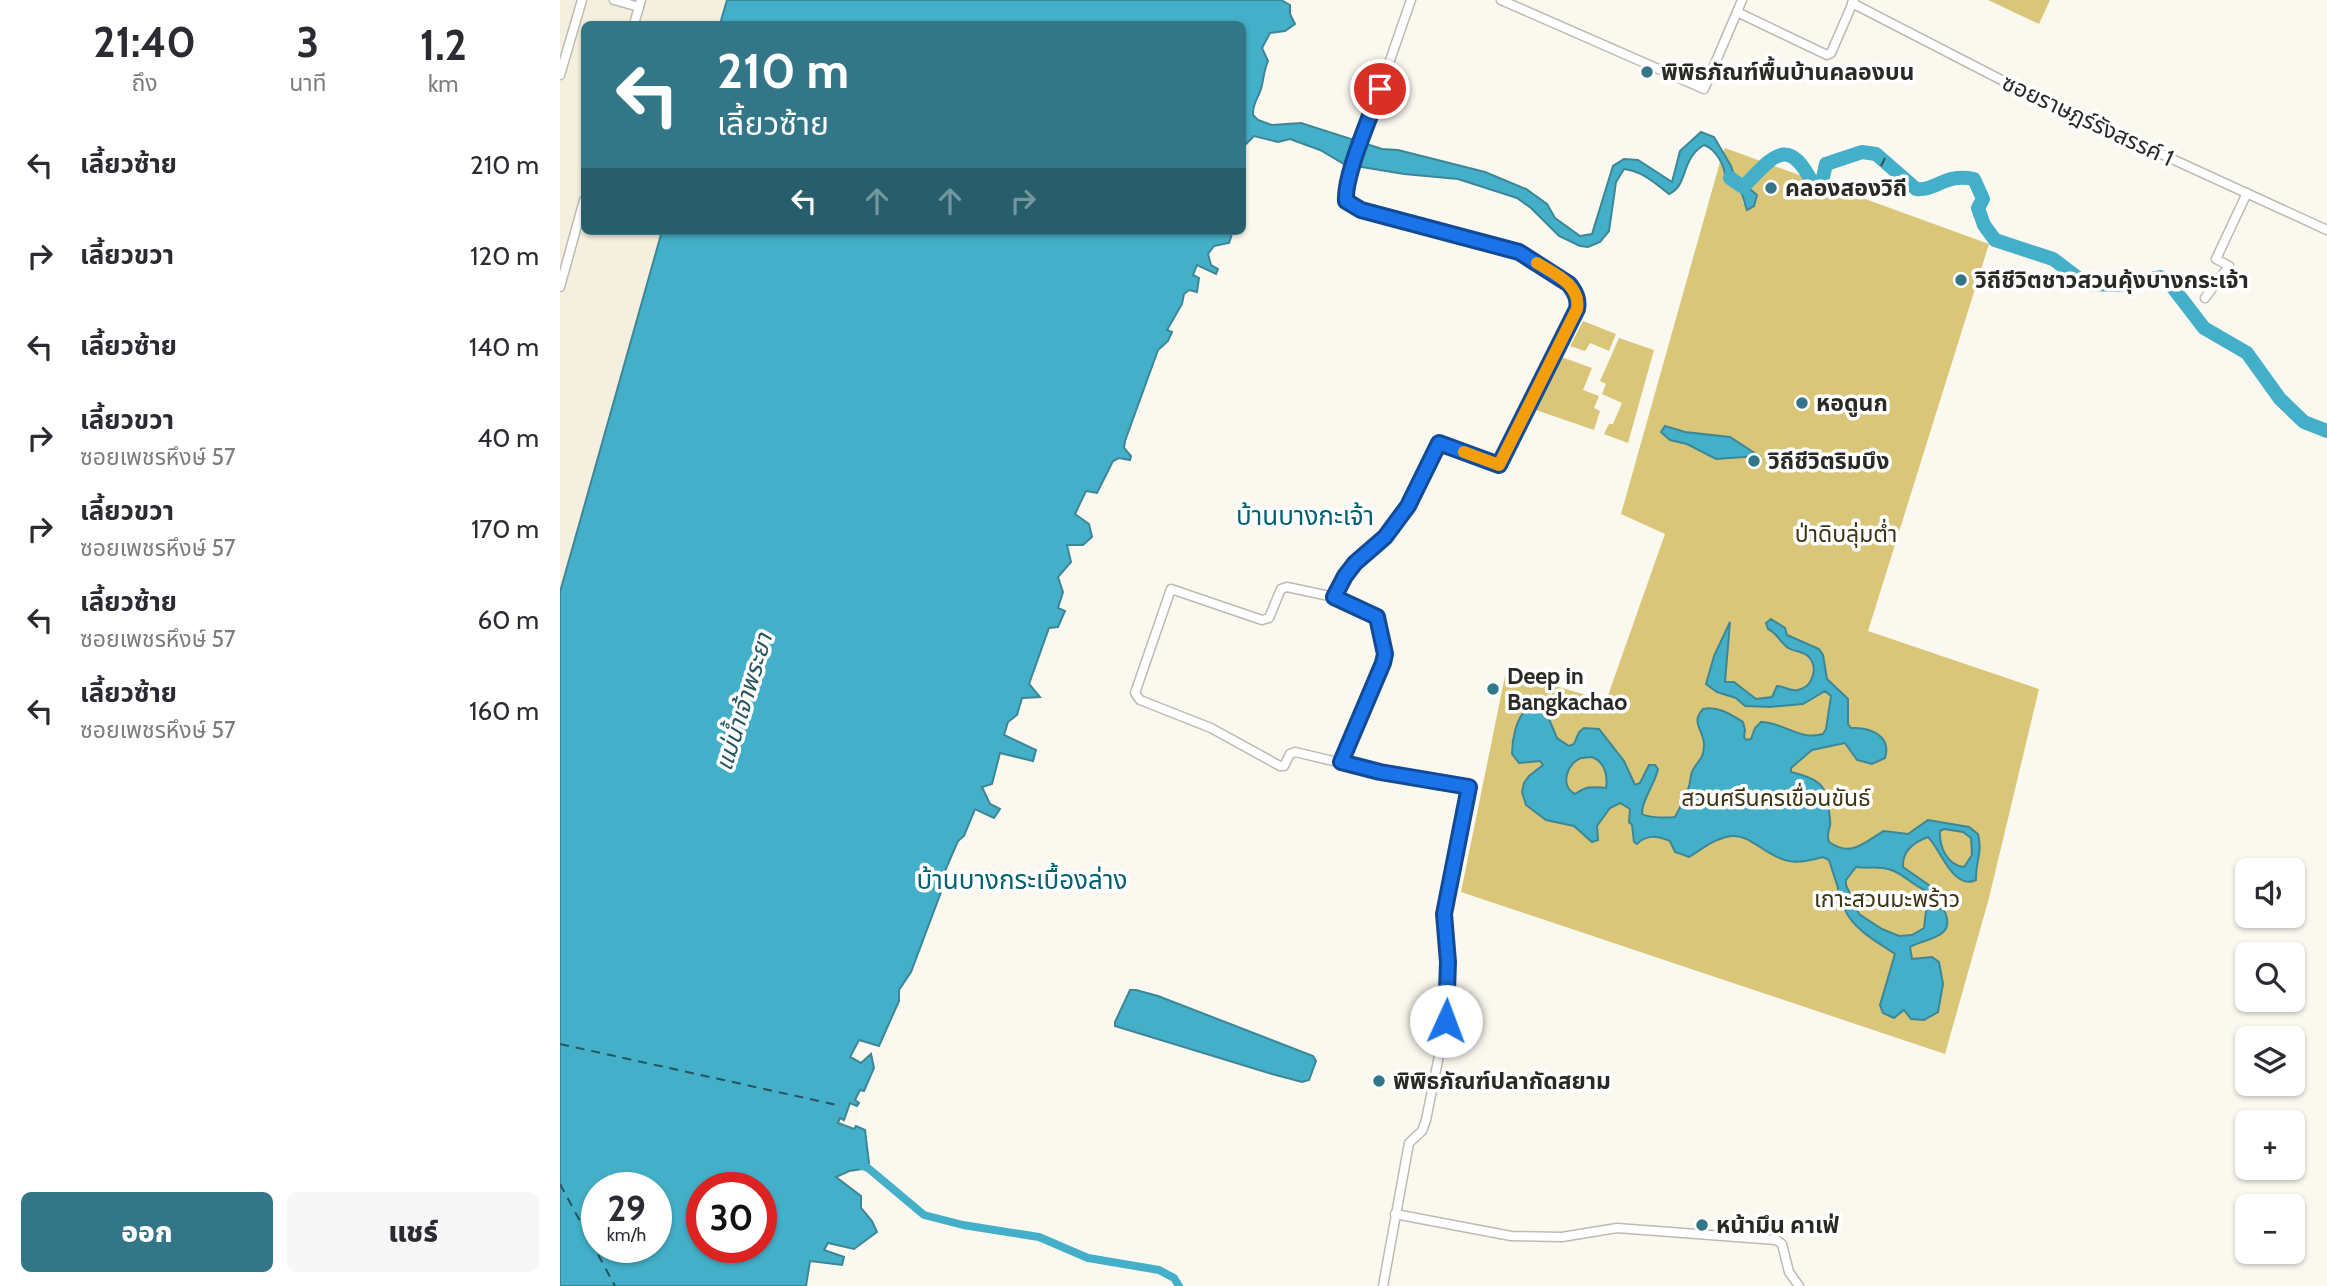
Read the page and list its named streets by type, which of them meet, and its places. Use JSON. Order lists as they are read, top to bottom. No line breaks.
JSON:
{"streets":{"street":["ซอยราษฎร์รังสรรค์ 1"]},"districts":["บ้านบางกะเจ้า","บ้านบางกระเบื้องล่าง"],"water":["แม่น้ำเจ้าพระยา"],"parks":["ป่าดิบลุ่มต่ำ","สวนศรีนครเขื่อนขันธ์","เกาะสวนมะพร้าว"],"places":["พิพิธภัณฑ์พื้นบ้านคลองบน","คลองสองวิถี","วิถีชีวิตชาวสวนคุ้งบางกระเจ้า","หอดูนก","วิถีชีวิตริมบึง","Deep in Bangkachao","พิพิธภัณฑ์ปลากัดสยาม","หน้ามึน คาเฟ่"],"page":{"eta":["21:40","ถึง","3","นาที","1.2","km"],"turn":["210 m","เลี้ยวซ้าย"],"list":[{"name":"เลี้ยวซ้าย","value":"210 m"},{"name":"เลี้ยวขวา","value":"120 m"},{"name":"เลี้ยวซ้าย","value":"140 m"},{"name":"เลี้ยวขวา","note":"ซอยเพชรหึงษ์ 57","value":"40 m"},{"name":"เลี้ยวขวา","note":"ซอยเพชรหึงษ์ 57","value":"170 m"},{"name":"เลี้ยวซ้าย","note":"ซอยเพชรหึงษ์ 57","value":"60 m"},{"name":"เลี้ยวซ้าย","note":"ซอยเพชรหึงษ์ 57","value":"160 m"}],"map_buttons":["+","−"],"speed":"29 km/h","limit":"30","buttons":["ออก","แชร์"]}}
